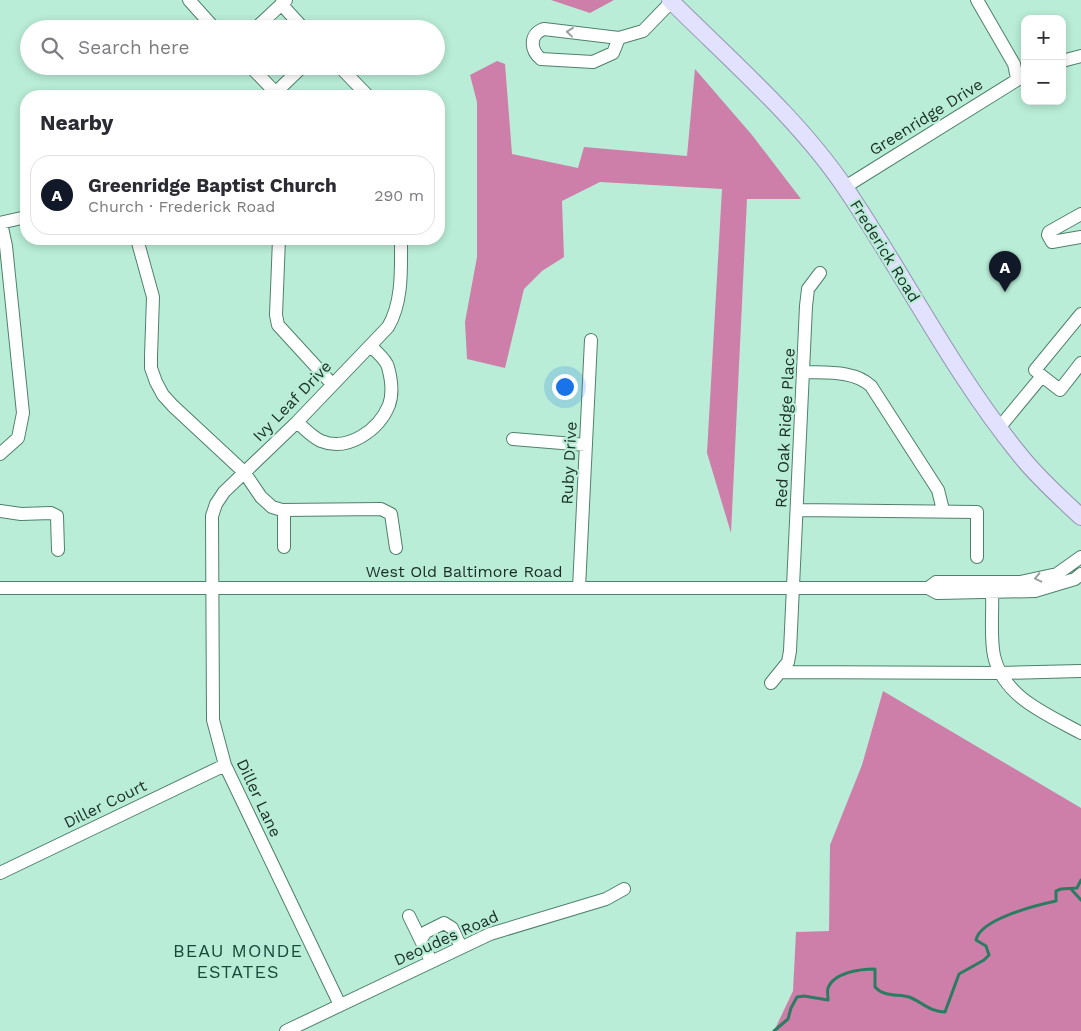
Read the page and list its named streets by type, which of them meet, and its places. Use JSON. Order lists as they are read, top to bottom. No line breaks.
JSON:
{"streets":{"main road":["Frederick Road"],"street":["Greenridge Drive","Ivy Leaf Drive","Red Oak Ridge Place","Ruby Drive","West Old Baltimore Road","Diller Lane","Diller Court","Deoudes Road"]},"crossings":[["Greenridge Drive","Frederick Road"],["Ivy Leaf Drive","West Old Baltimore Road"],["Ivy Leaf Drive","Diller Lane"],["Red Oak Ridge Place","West Old Baltimore Road"],["Ruby Drive","West Old Baltimore Road"],["West Old Baltimore Road","Diller Lane"],["Diller Lane","Diller Court"],["Diller Lane","Deoudes Road"]],"districts":["BEAU MONDE ESTATES"],"page":{"map_buttons":["+","−"],"search":"Search here","heading":"Nearby","list":[{"mark":"A","name":"Greenridge Baptist Church","note":"Church · Frederick Road","value":"290 m"}],"pins":"A"}}
